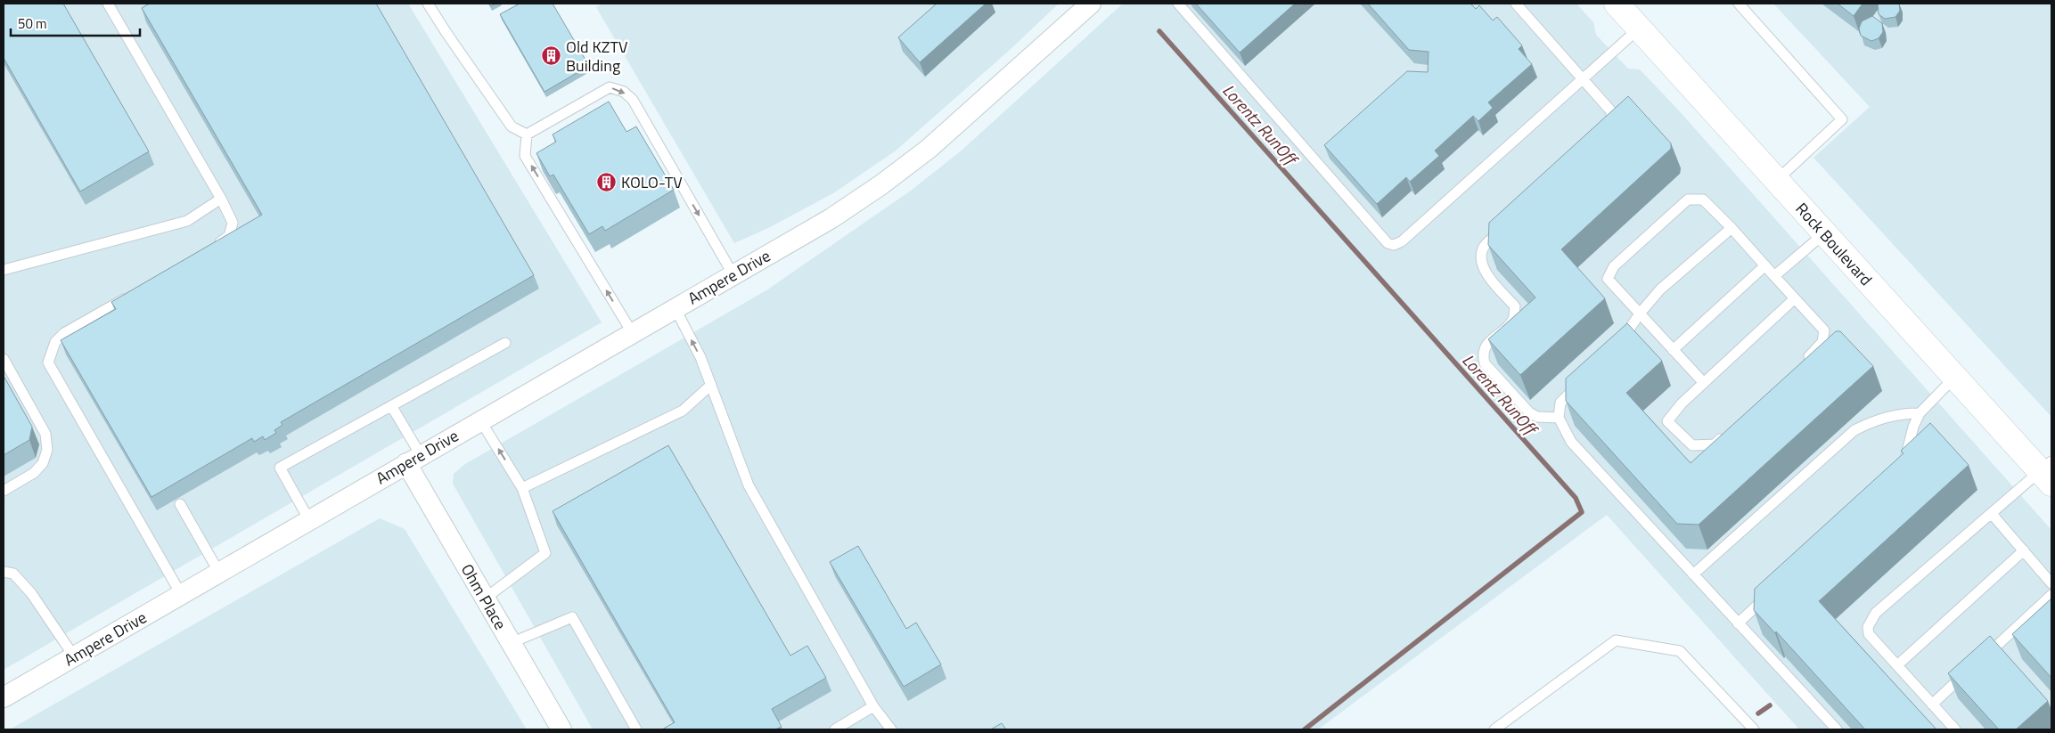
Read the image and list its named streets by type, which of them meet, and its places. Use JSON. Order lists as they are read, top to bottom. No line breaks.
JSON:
{"streets":{"main road":["Rock Boulevard"],"street":["Ampere Drive","Ohm Place"]},"crossings":[["Ampere Drive","Ohm Place"]],"water":["Lorentz RunOff"],"places":{"building":["Old KZTV Building","KOLO-TV"]},"scale_bar":"50 m"}
